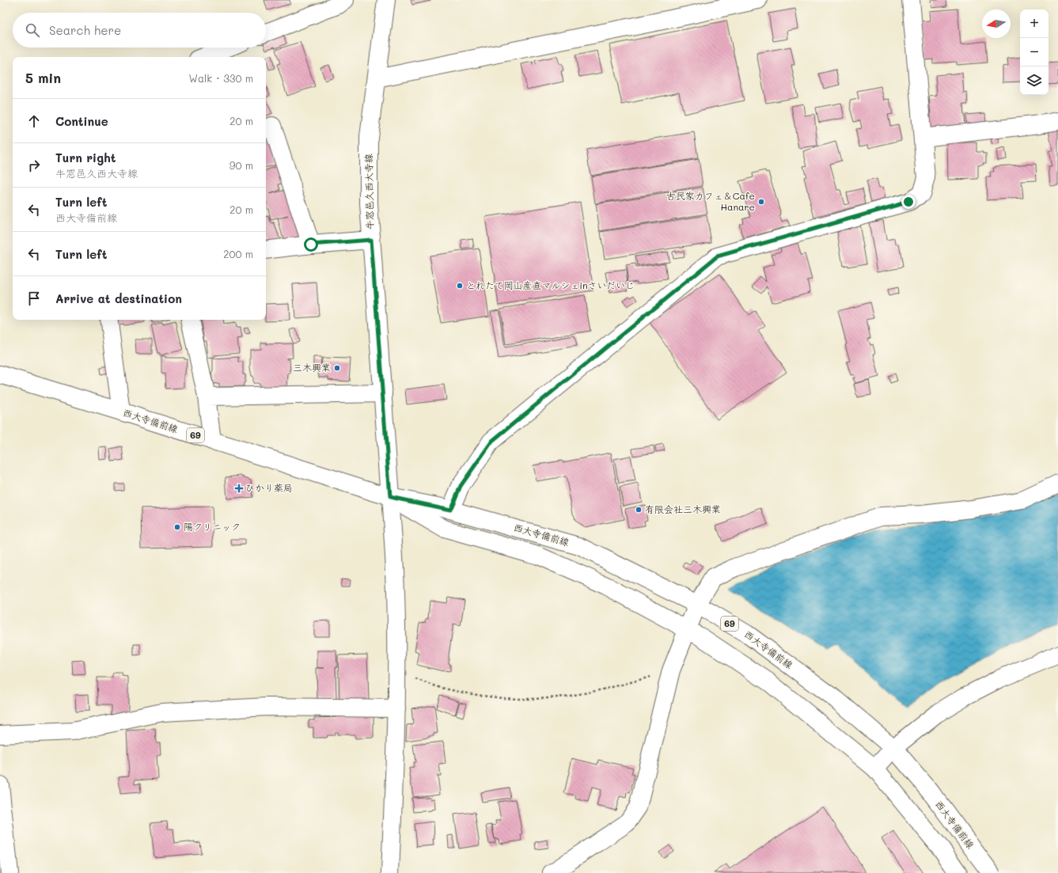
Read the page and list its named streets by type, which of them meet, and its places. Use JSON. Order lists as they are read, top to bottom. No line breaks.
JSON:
{"streets":{"street":["牛窓邑久西大寺線","西大寺備前線","69"]},"crossings":[["牛窓邑久西大寺線","西大寺備前線"]],"places":{"other":["古民家カフェ＆Cafe Hanare","とれたて岡山産直マルシェinさいだいじ","三木興業","有限会社三木興業","陽クリニック"],"health":["ひかり薬局"]},"north":"left","page":{"map_buttons":["+","−"],"search":"Search here","heading":["5 min","Walk · 330 m"],"list":[["Continue","20 m"],["Turn right","牛窓邑久西大寺線","90 m"],["Turn left","西大寺備前線","20 m"],["Turn left","200 m"],"Arrive at destination"]}}
